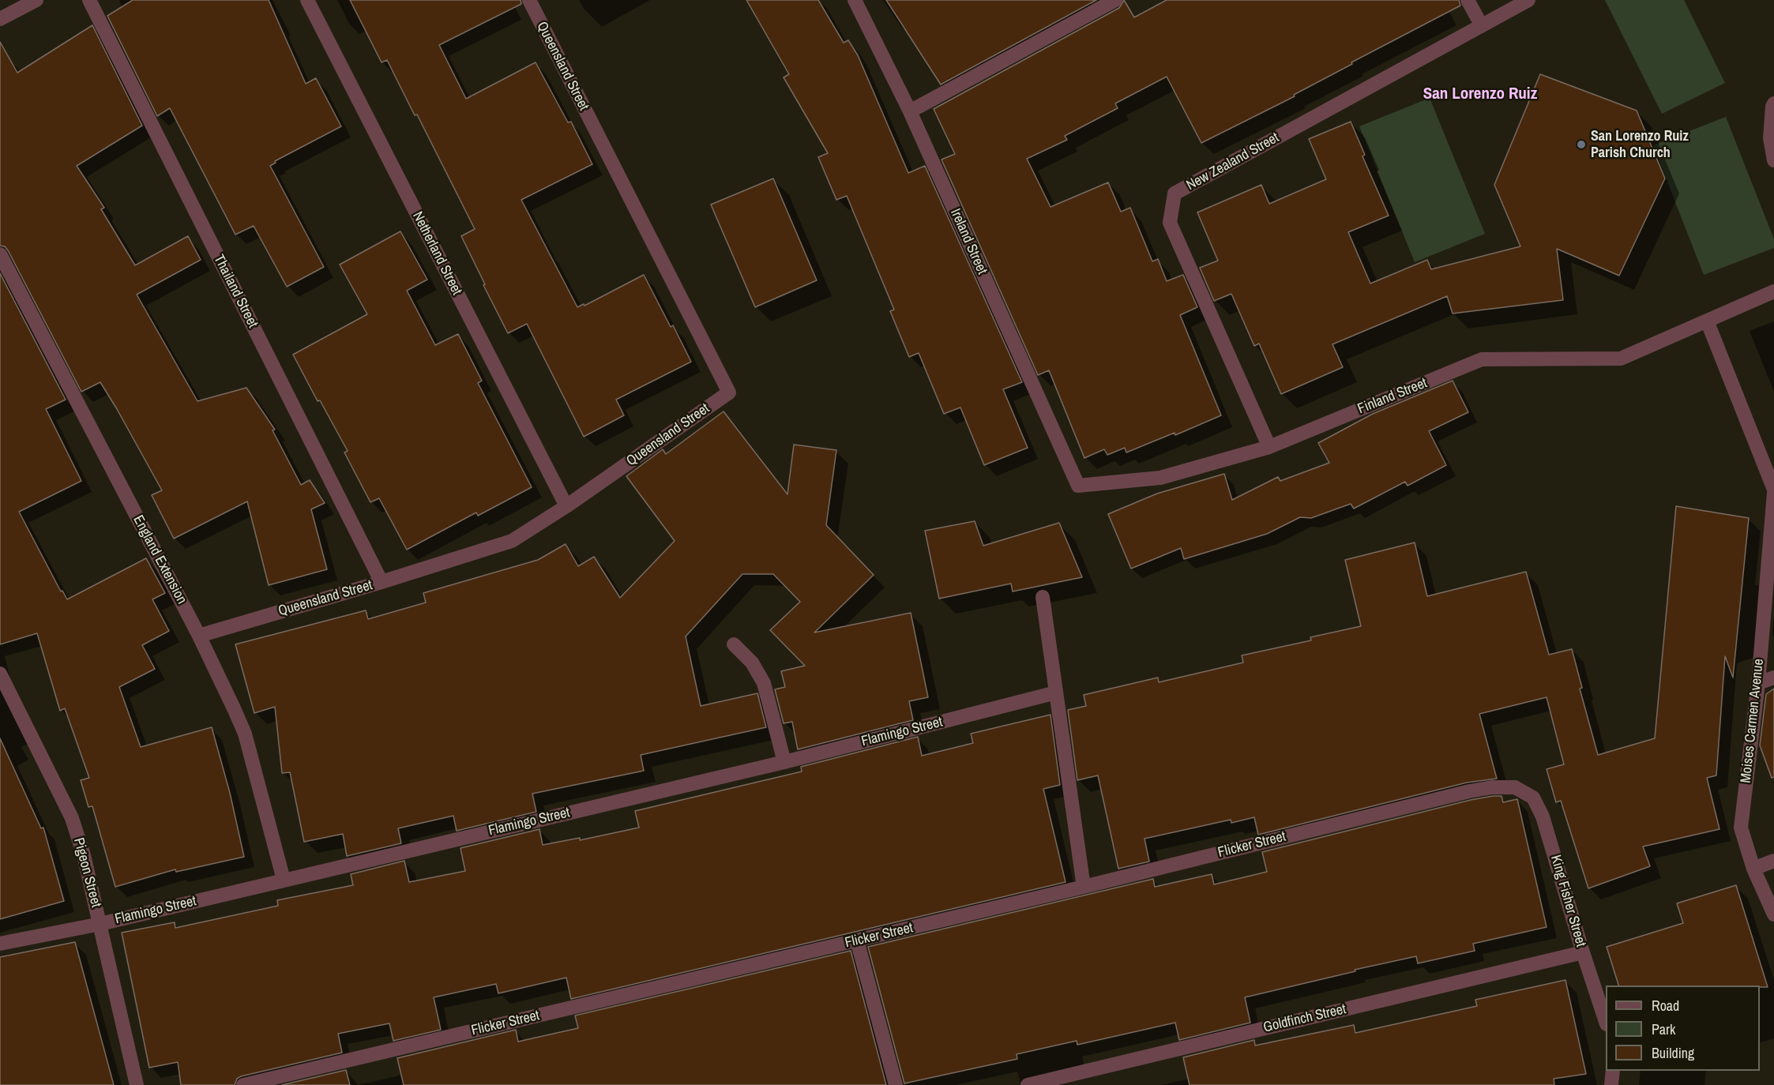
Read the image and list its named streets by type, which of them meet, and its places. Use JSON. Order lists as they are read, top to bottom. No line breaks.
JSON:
{"streets":{"street":["Queensland Street","New Zealand Street","Ireland Street","Netherland Street","Thailand Street","Finland Street","England Extension","Moises Carmen Avenue","Flamingo Street","Flicker Street","Pigeon Street","King Fisher Street","Goldfinch Street"]},"crossings":[["Queensland Street","Netherland Street"],["Queensland Street","Thailand Street"],["Queensland Street","England Extension"],["New Zealand Street","Finland Street"],["Ireland Street","Finland Street"],["Finland Street","Moises Carmen Avenue"],["England Extension","Flamingo Street"],["Flamingo Street","Pigeon Street"],["Flicker Street","King Fisher Street"],["King Fisher Street","Goldfinch Street"]],"districts":["San Lorenzo Ruiz"],"places":["San Lorenzo Ruiz Parish Church"],"legend":["Road","Park","Building"]}
